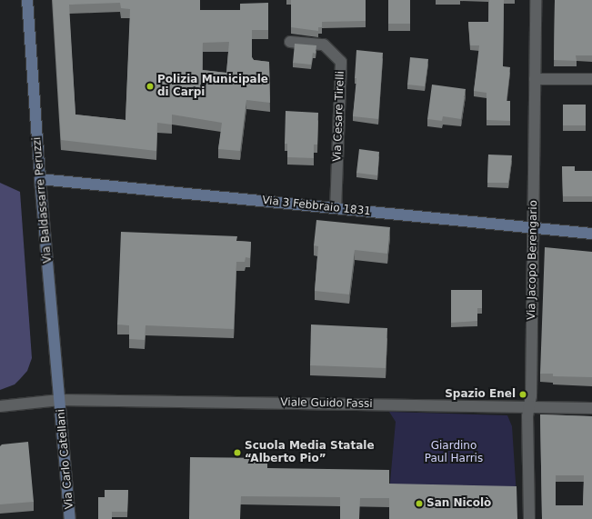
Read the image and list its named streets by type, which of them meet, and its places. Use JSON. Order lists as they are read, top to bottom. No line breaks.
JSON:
{"streets":{"street":["Via Cesare Tirelli","Via Baldassarre Peruzzi","Via 3 Febbraio 1831","Via Jacopo Berengario","Viale Guido Fassi","Via Carlo Catellani"]},"crossings":[["Via Cesare Tirelli","Via 3 Febbraio 1831"],["Via Baldassarre Peruzzi","Via 3 Febbraio 1831"],["Via Baldassarre Peruzzi","Viale Guido Fassi"],["Via Baldassarre Peruzzi","Via Carlo Catellani"],["Via 3 Febbraio 1831","Via Jacopo Berengario"],["Via Jacopo Berengario","Viale Guido Fassi"],["Viale Guido Fassi","Via Carlo Catellani"]],"parks":["Giardino Paul Harris"],"places":["Polizia Municipale di Carpi","Spazio Enel","Scuola Media Statale “Alberto Pio”","San Nicolò"]}
